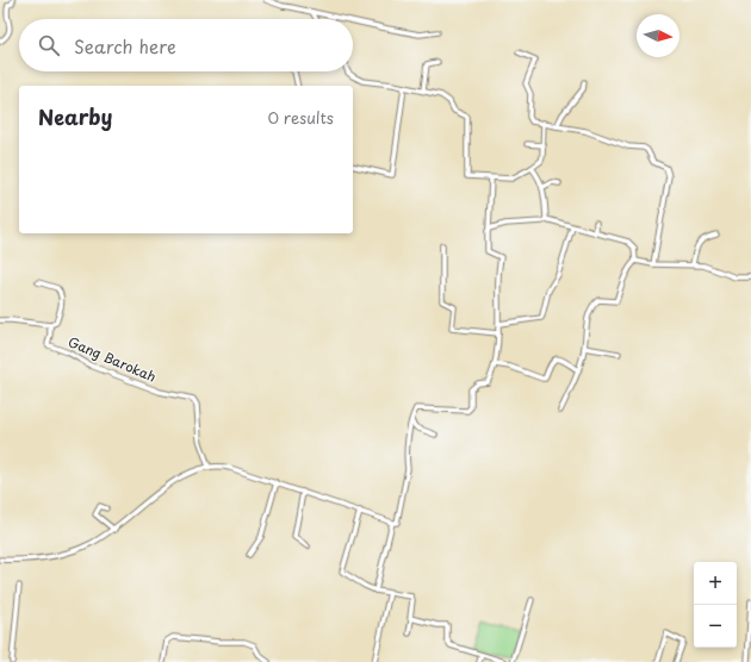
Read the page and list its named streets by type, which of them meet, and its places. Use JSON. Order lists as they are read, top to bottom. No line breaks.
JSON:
{"streets":{"street":["Gang Barokah"]},"north":"right","page":{"search":"Search here","heading":["Nearby","0 results"],"map_buttons":["+","−"]}}
